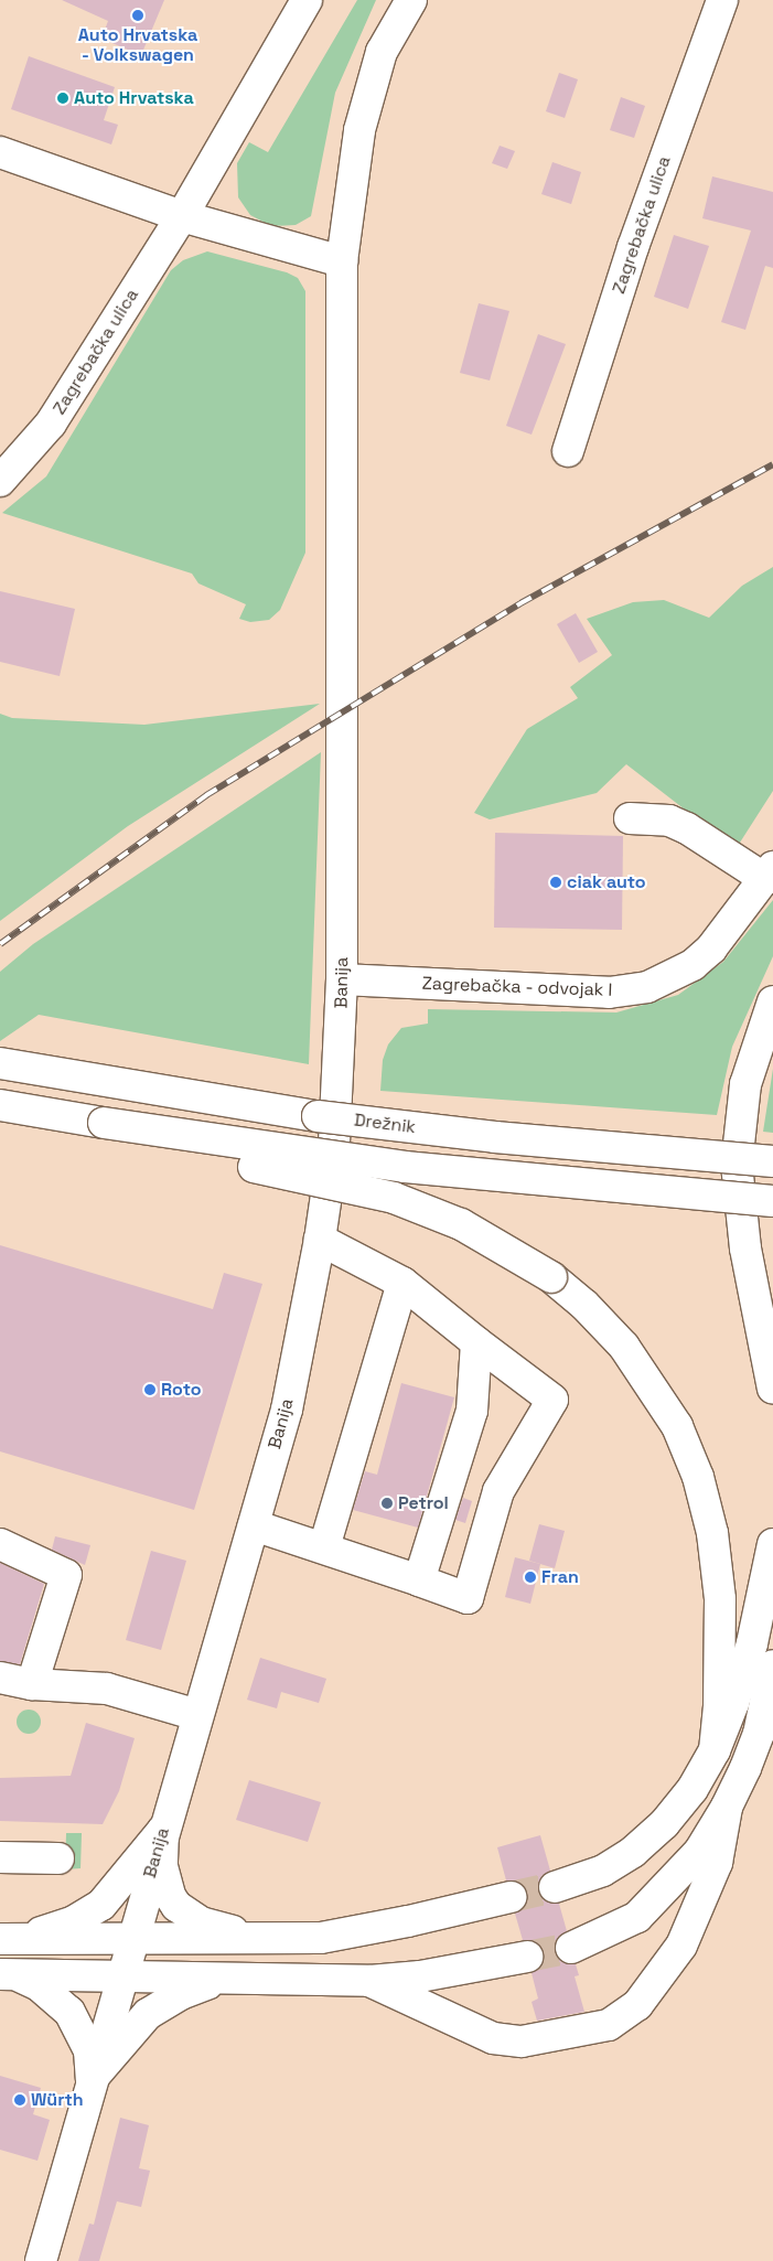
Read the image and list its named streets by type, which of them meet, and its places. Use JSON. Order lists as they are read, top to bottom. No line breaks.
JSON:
{"streets":{"main road":["Zagrebačka ulica","Banija","Zagrebačka - odvojak I","Drežnik"]},"crossings":[["Banija","Zagrebačka - odvojak I"]],"places":["Auto Hrvatska - Volkswagen","Auto Hrvatska","ciak auto","Roto","Petrol","Fran","Würth"]}
